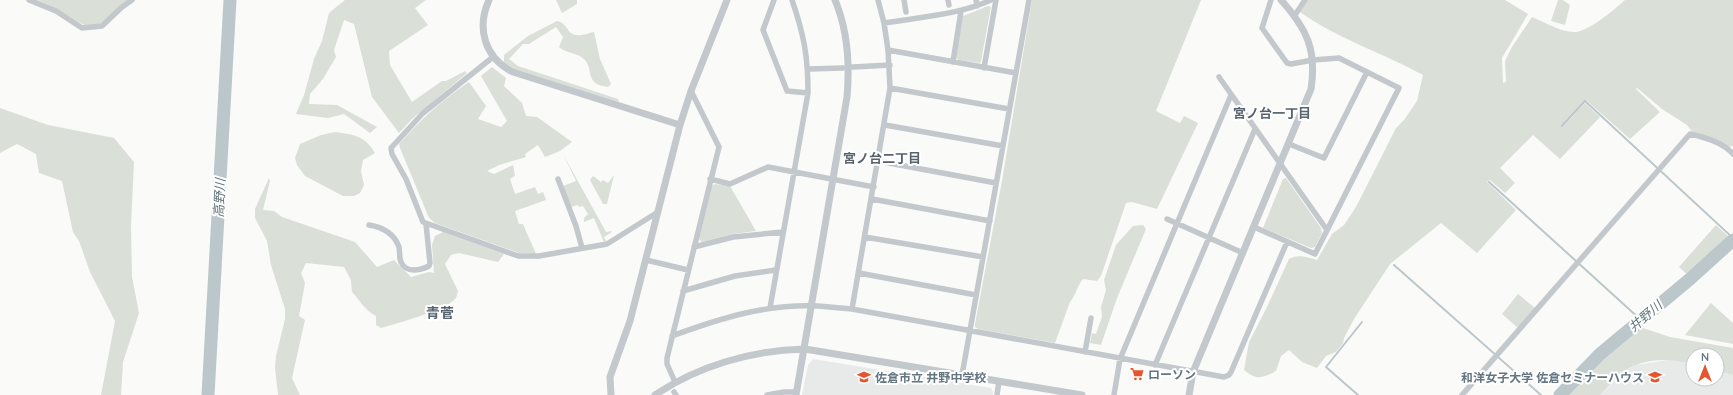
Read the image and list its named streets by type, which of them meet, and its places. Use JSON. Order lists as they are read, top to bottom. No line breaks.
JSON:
{"districts":["宮ノ台一丁目","宮ノ台二丁目","青菅"],"water":["高野川","井野川"],"places":{"supermarket":["ローソン"],"school or university":["佐倉市立 井野中学校","和洋女子大学 佐倉セミナーハウス"]},"north":"top"}
